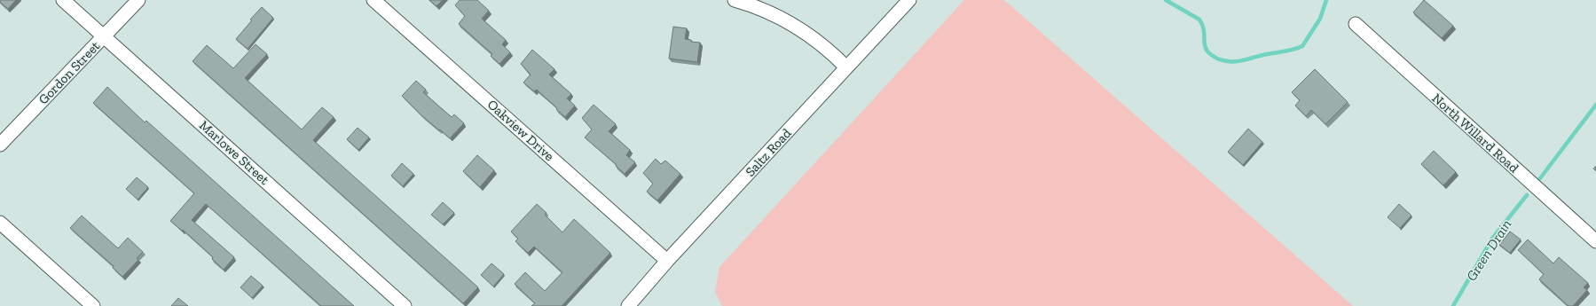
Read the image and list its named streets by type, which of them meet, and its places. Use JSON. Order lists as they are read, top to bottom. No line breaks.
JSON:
{"streets":{"street":["Gordon Street","Oakview Drive","North Willard Road","Marlowe Street","Saltz Road"]},"crossings":[["Gordon Street","Marlowe Street"],["Oakview Drive","Saltz Road"]],"water":["Green Drain"]}
